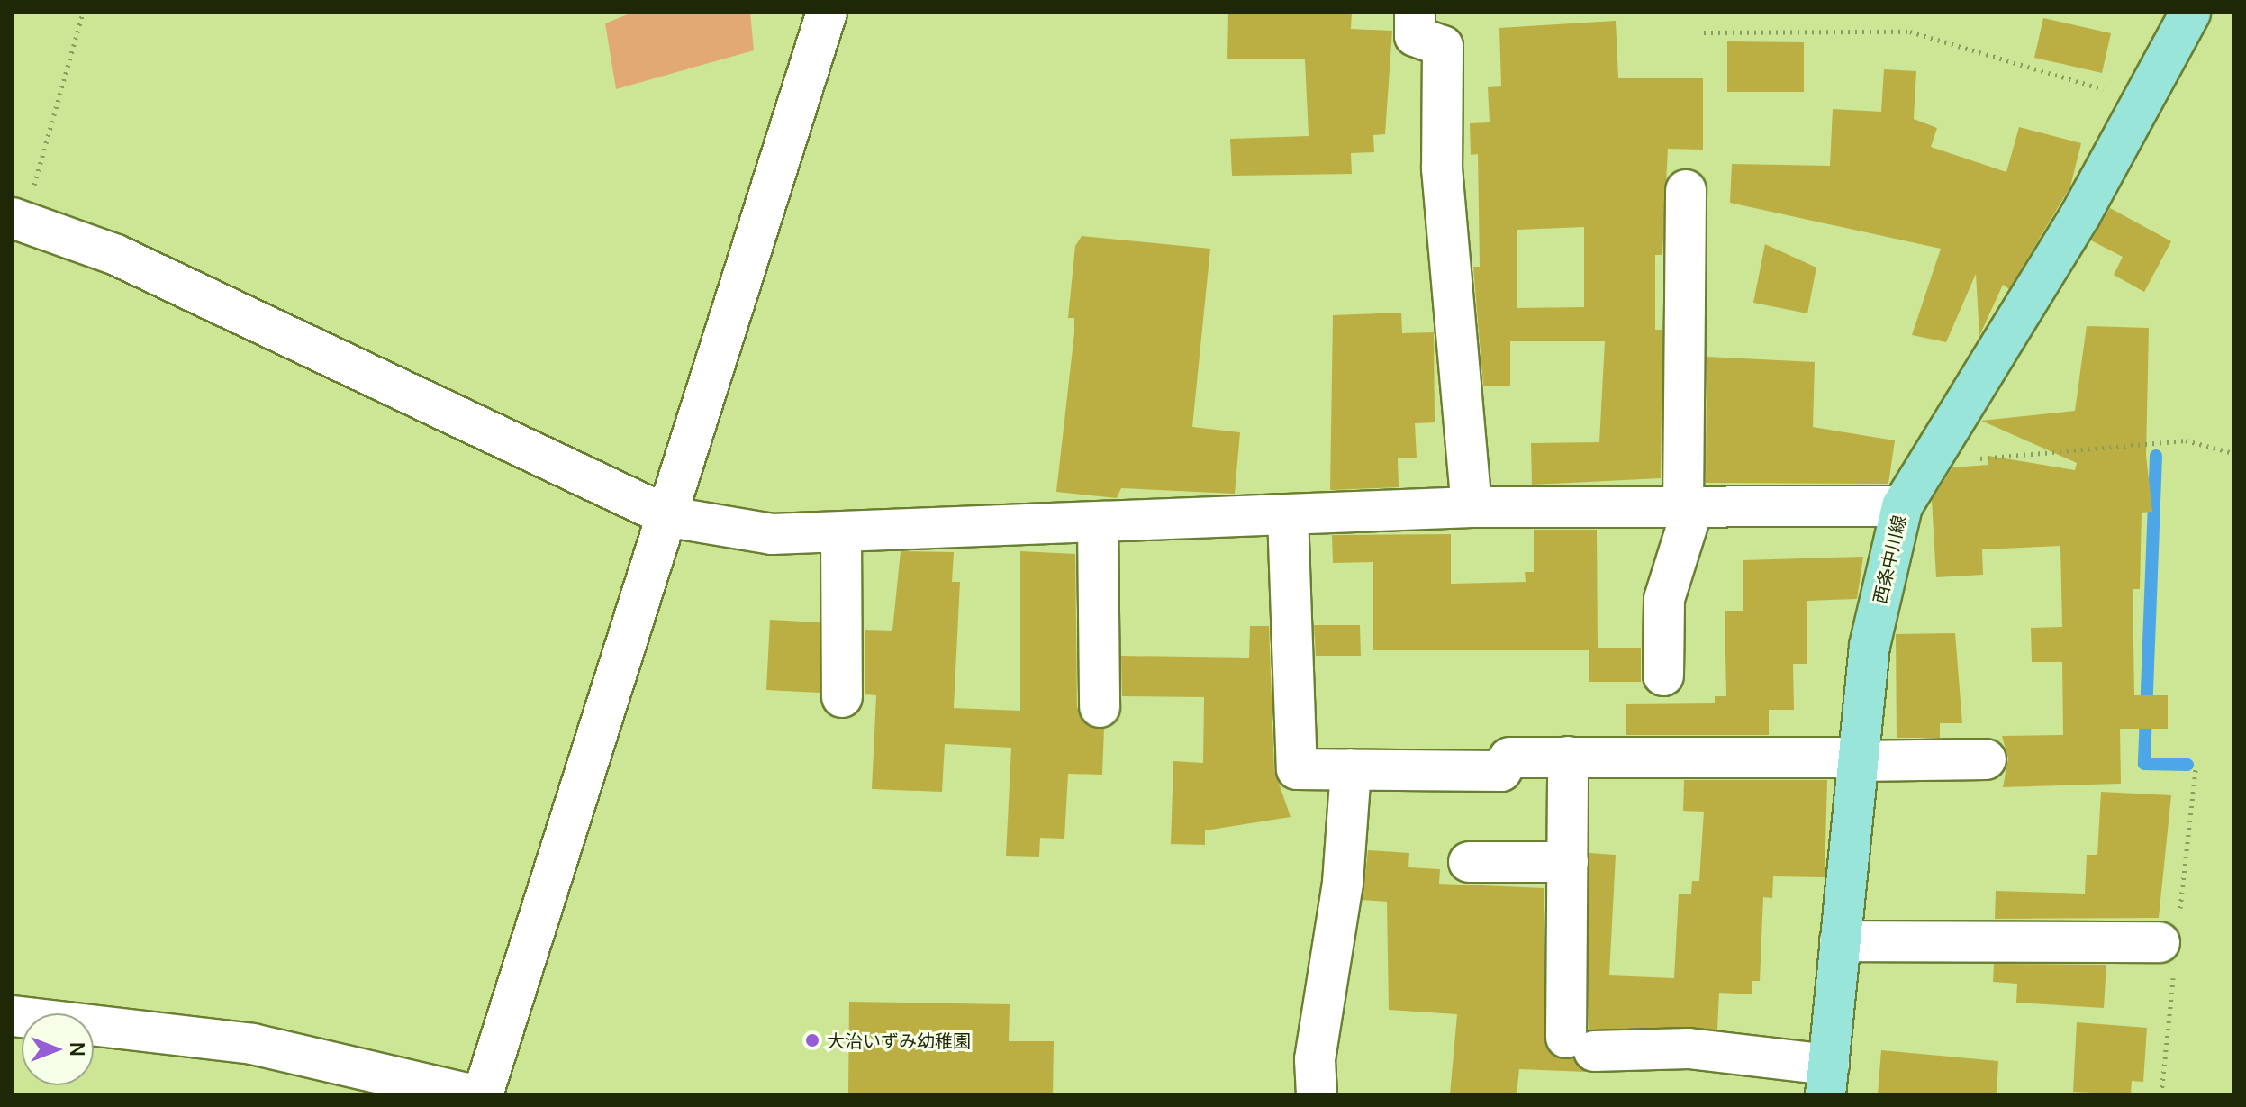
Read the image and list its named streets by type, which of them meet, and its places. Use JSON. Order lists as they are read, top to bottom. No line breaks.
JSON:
{"streets":{"main road":["西条中川線"]},"places":["大治いずみ幼稚園"],"north":"right"}
